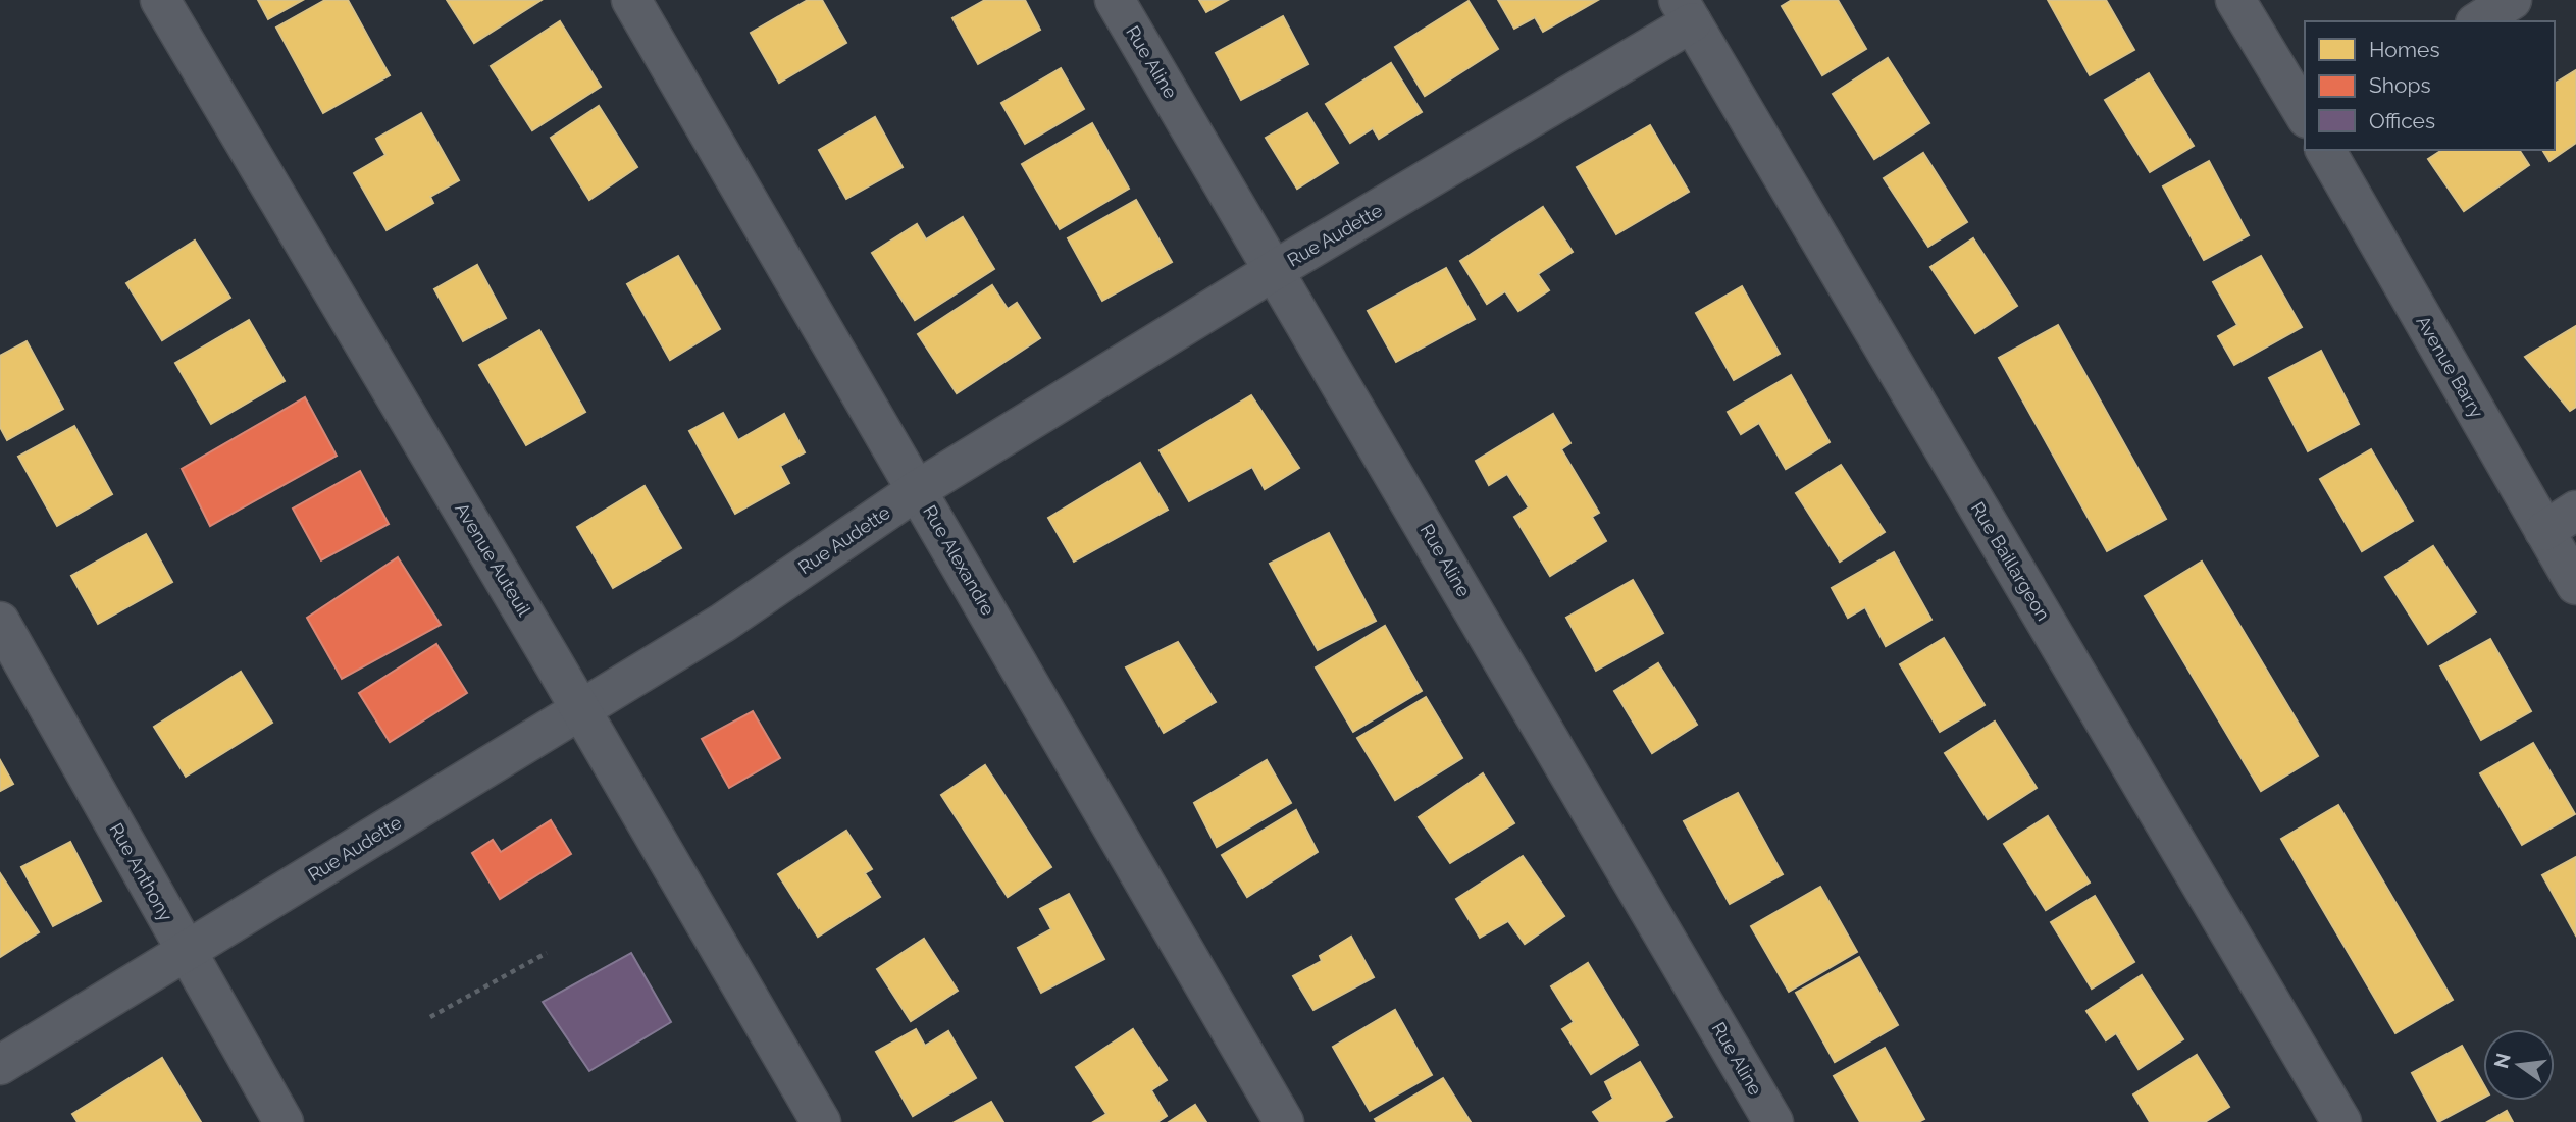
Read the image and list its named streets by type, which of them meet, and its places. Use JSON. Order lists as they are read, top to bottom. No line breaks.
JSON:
{"streets":{"street":["Rue Aline","Rue Audette","Avenue Barry","Avenue Auteuil","Rue Alexandre","Rue Baillargeon","Rue Anthony"]},"crossings":[["Rue Aline","Rue Audette"],["Rue Audette","Avenue Auteuil"],["Rue Audette","Rue Alexandre"],["Rue Audette","Rue Baillargeon"],["Rue Audette","Rue Anthony"]],"legend":["Homes","Shops","Offices"],"north":"left"}
